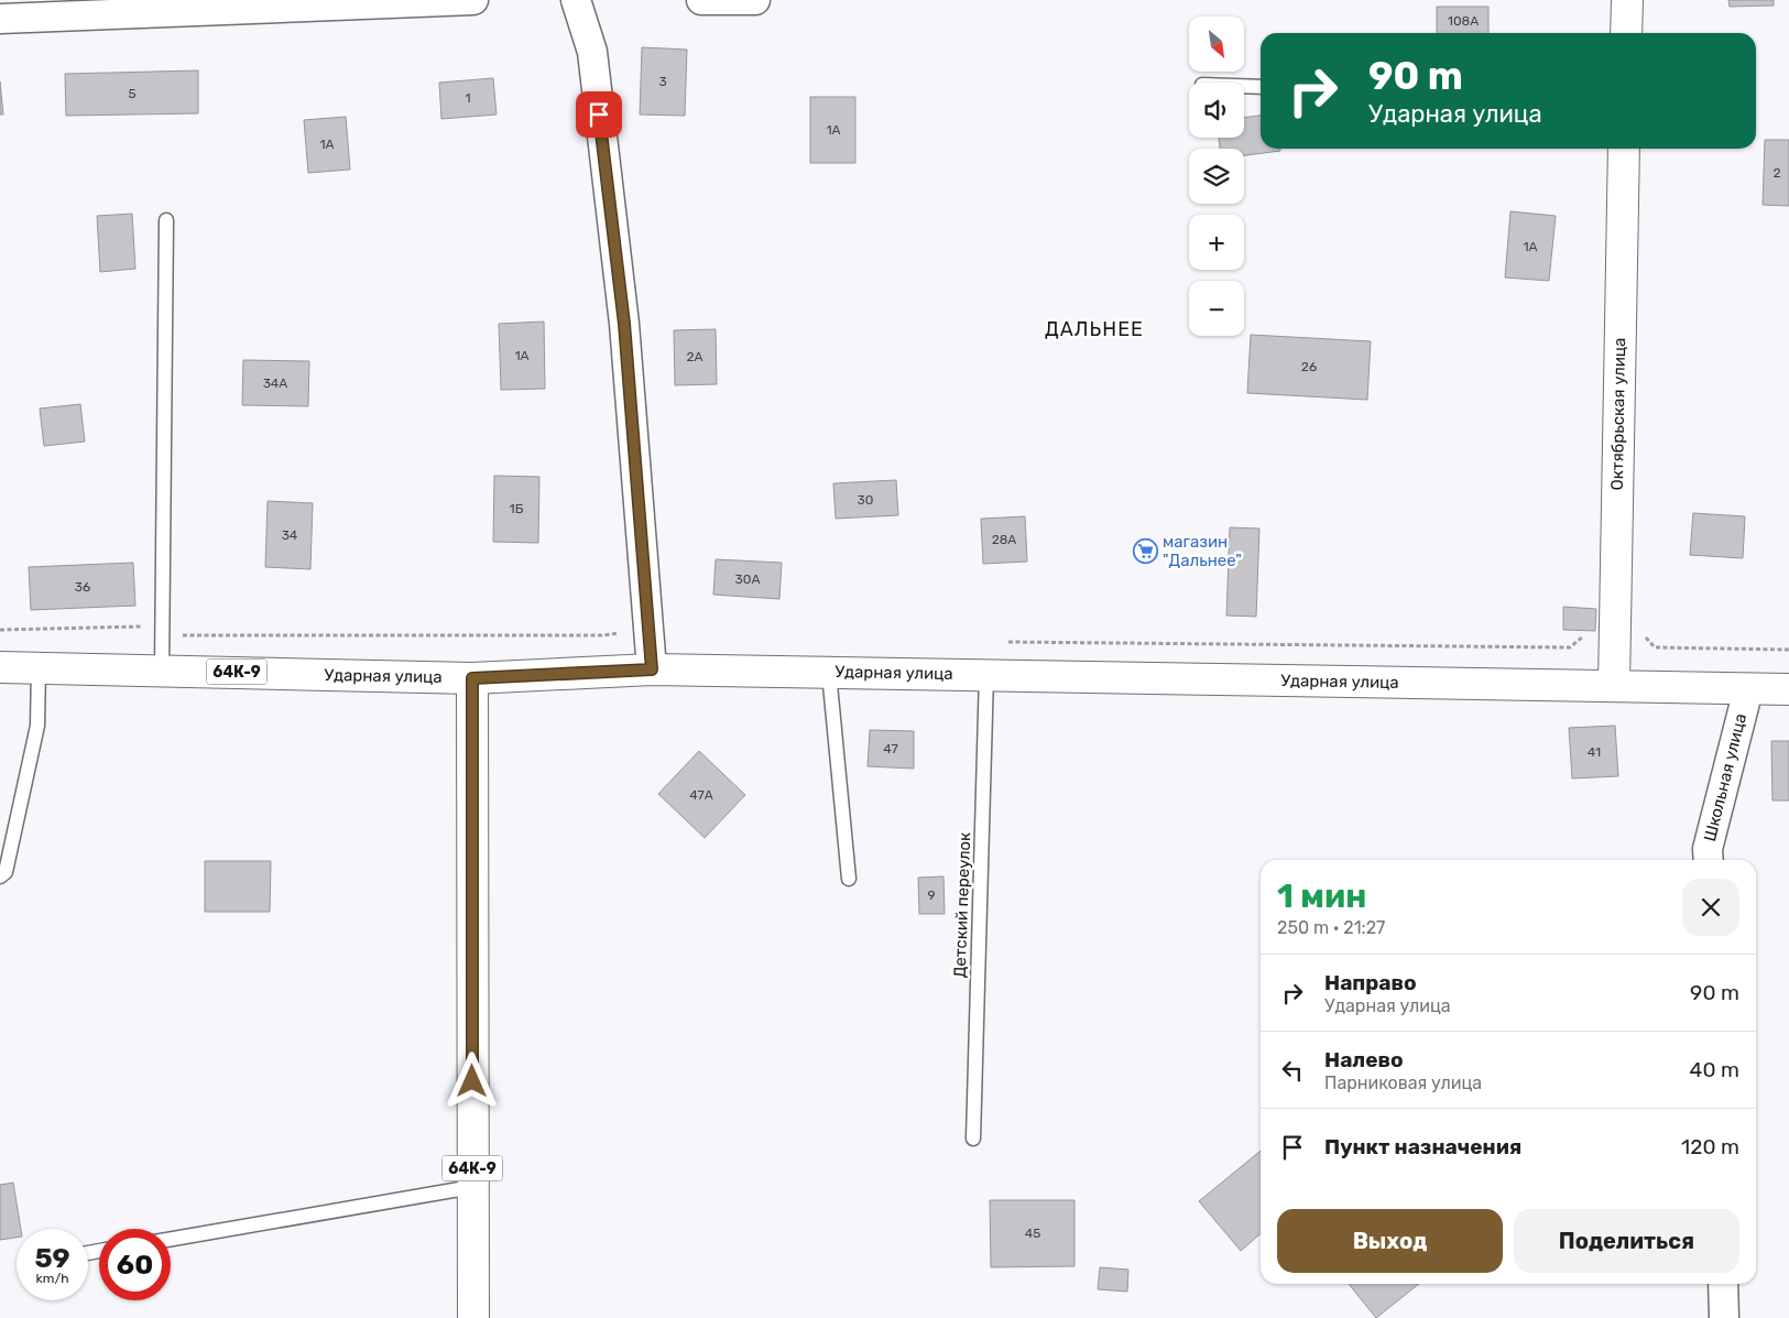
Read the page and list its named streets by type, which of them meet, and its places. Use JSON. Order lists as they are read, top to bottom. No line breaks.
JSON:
{"streets":{"street":["Октябрьская улица","64К-9","Ударная улица","Школьная улица"],"lane":["Детский переулок"]},"crossings":[["Октябрьская улица","Ударная улица"],["64К-9","Ударная улица"],["Ударная улица","Школьная улица"],["Ударная улица","Детский переулок"]],"districts":["ДАЛЬНЕЕ"],"places":{"supermarket":["магазин \"Дальнее\""]},"house_numbers":["108А","3","5","1","1А","1А","2","1А","1А","2А","26","34А","30","1Б","34","28А","30А","36","47","41","47А","9","45"],"north":"bottom right","page":{"map_buttons":["+","−"],"turn":["90 m","Ударная улица"],"heading":["1 мин","250 m · 21:27"],"list":[{"name":"Направо","note":"Ударная улица","value":"90 m"},{"name":"Налево","note":"Парниковая улица","value":"40 m"},{"name":"Пункт назначения","value":"120 m"}],"buttons":["Выход","Поделиться"],"speed":"59 km/h","limit":"60"}}
